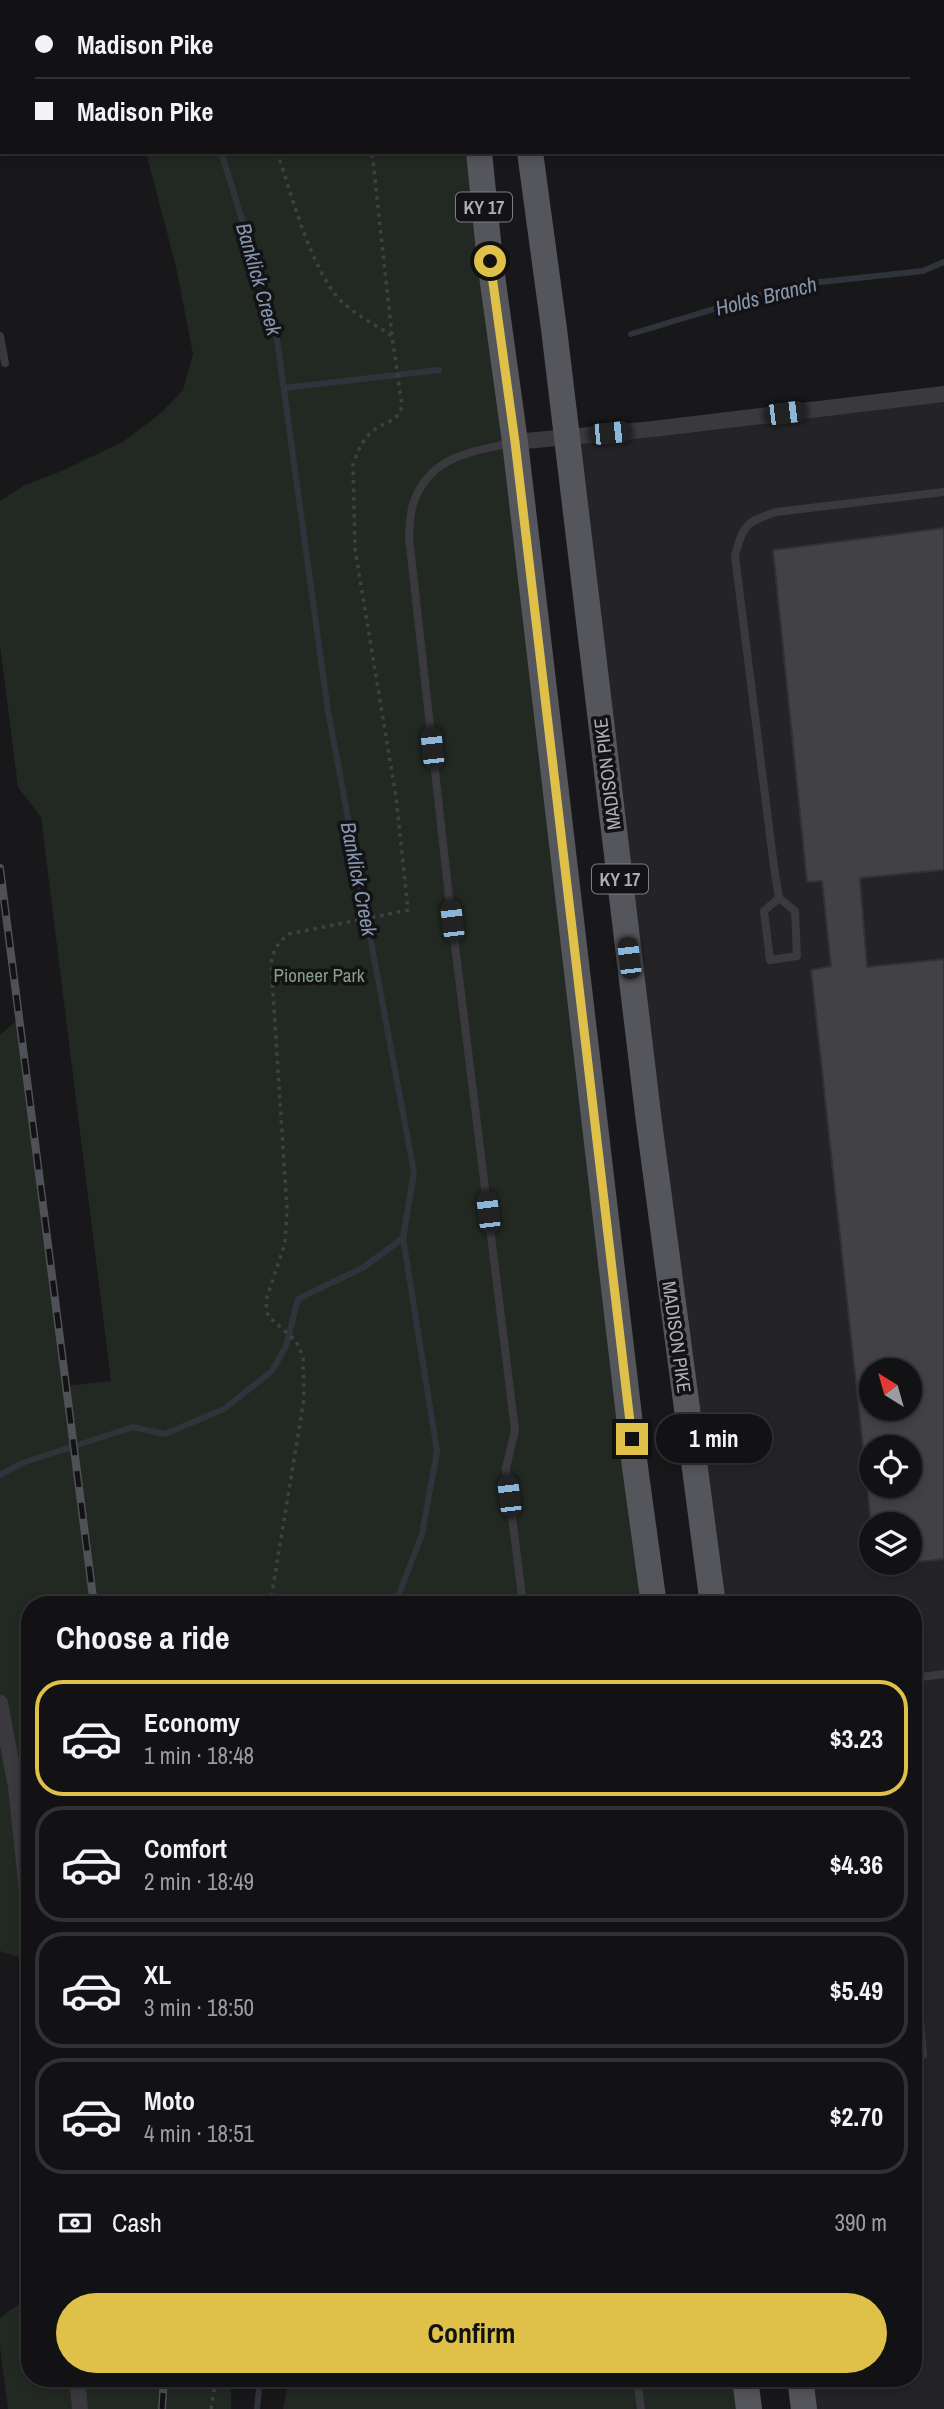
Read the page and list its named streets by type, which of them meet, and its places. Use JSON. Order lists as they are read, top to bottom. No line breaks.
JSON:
{"streets":{"main road":["KY 17","MADISON PIKE"]},"water":["Banklick Creek","Holds Branch"],"parks":["Pioneer Park"],"north":"top left","page":{"banner":["Madison Pike","Madison Pike"],"bubble":"1 min","heading":"Choose a ride","list":[{"name":"Economy","note":"1 min · 18:48","value":"$3.23"},{"name":"Comfort","note":"2 min · 18:49","value":"$4.36"},{"name":"XL","note":"3 min · 18:50","value":"$5.49"},{"name":"Moto","note":"4 min · 18:51","value":"$2.70"}],"pay":["Cash","390 m"],"buttons":"Confirm"}}
